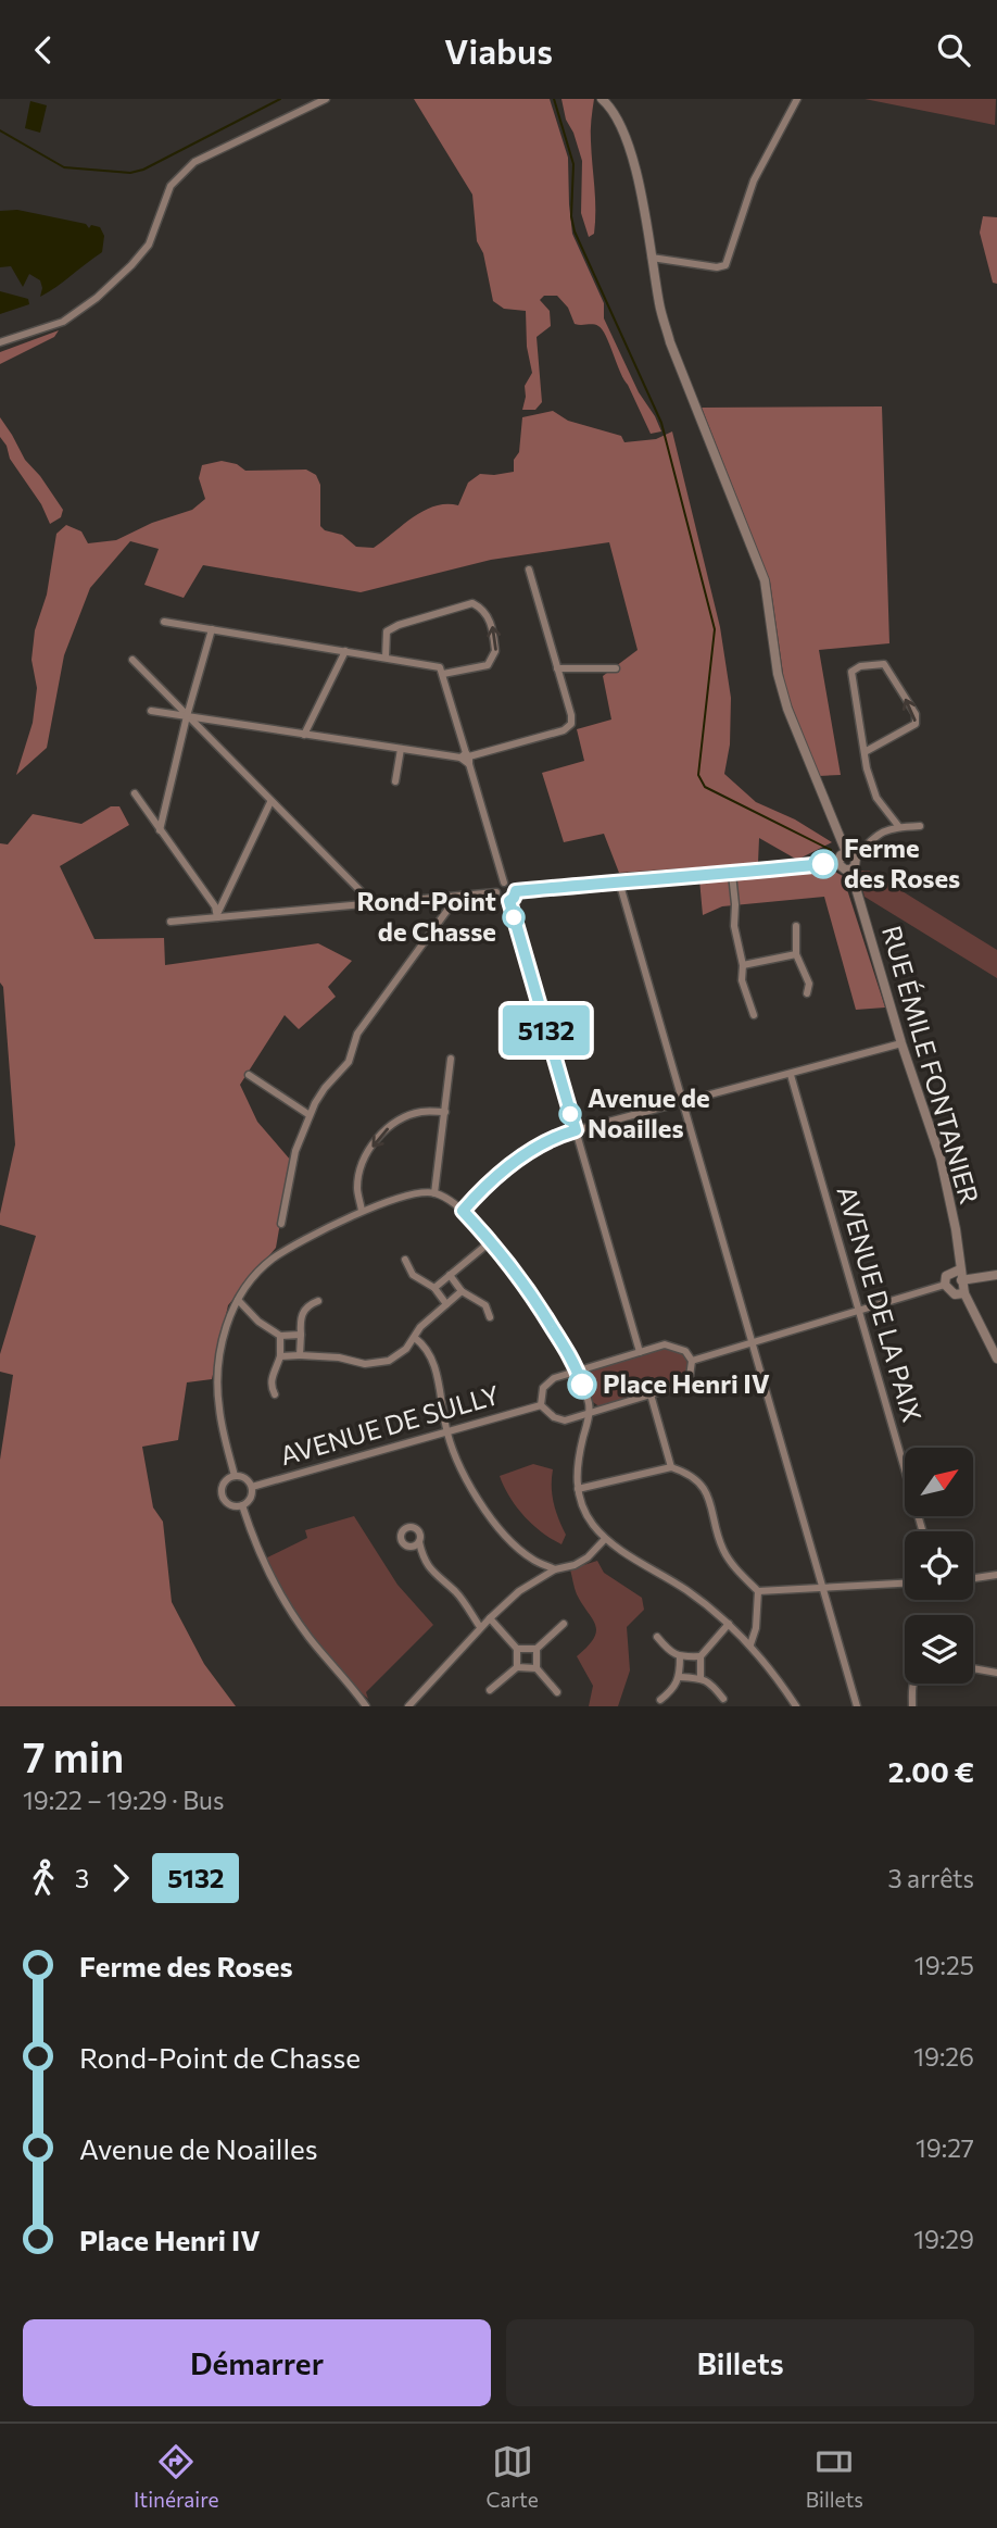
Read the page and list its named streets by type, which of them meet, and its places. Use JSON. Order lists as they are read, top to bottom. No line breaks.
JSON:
{"streets":{"street":["RUE ÉMILE FONTANIER","AVENUE DE LA PAIX","AVENUE DE SULLY"]},"places":["Ferme des Roses","Rond-Point de Chasse","Avenue de Noailles","Place Henri IV"],"lines":["bus line 5132"],"north":"top right","page":{"header":"Viabus","on_map":"5132","heading":["7 min","19:22 – 19:29 · Bus","2.00 €"],"legs":["3","5132","3 arrêts"],"list":[{"name":"Ferme des Roses","value":"19:25"},{"name":"Rond-Point de Chasse","value":"19:26"},{"name":"Avenue de Noailles","value":"19:27"},{"name":"Place Henri IV","value":"19:29"}],"buttons":["Démarrer","Billets"],"tabs":["Itinéraire","Carte","Billets"]}}
